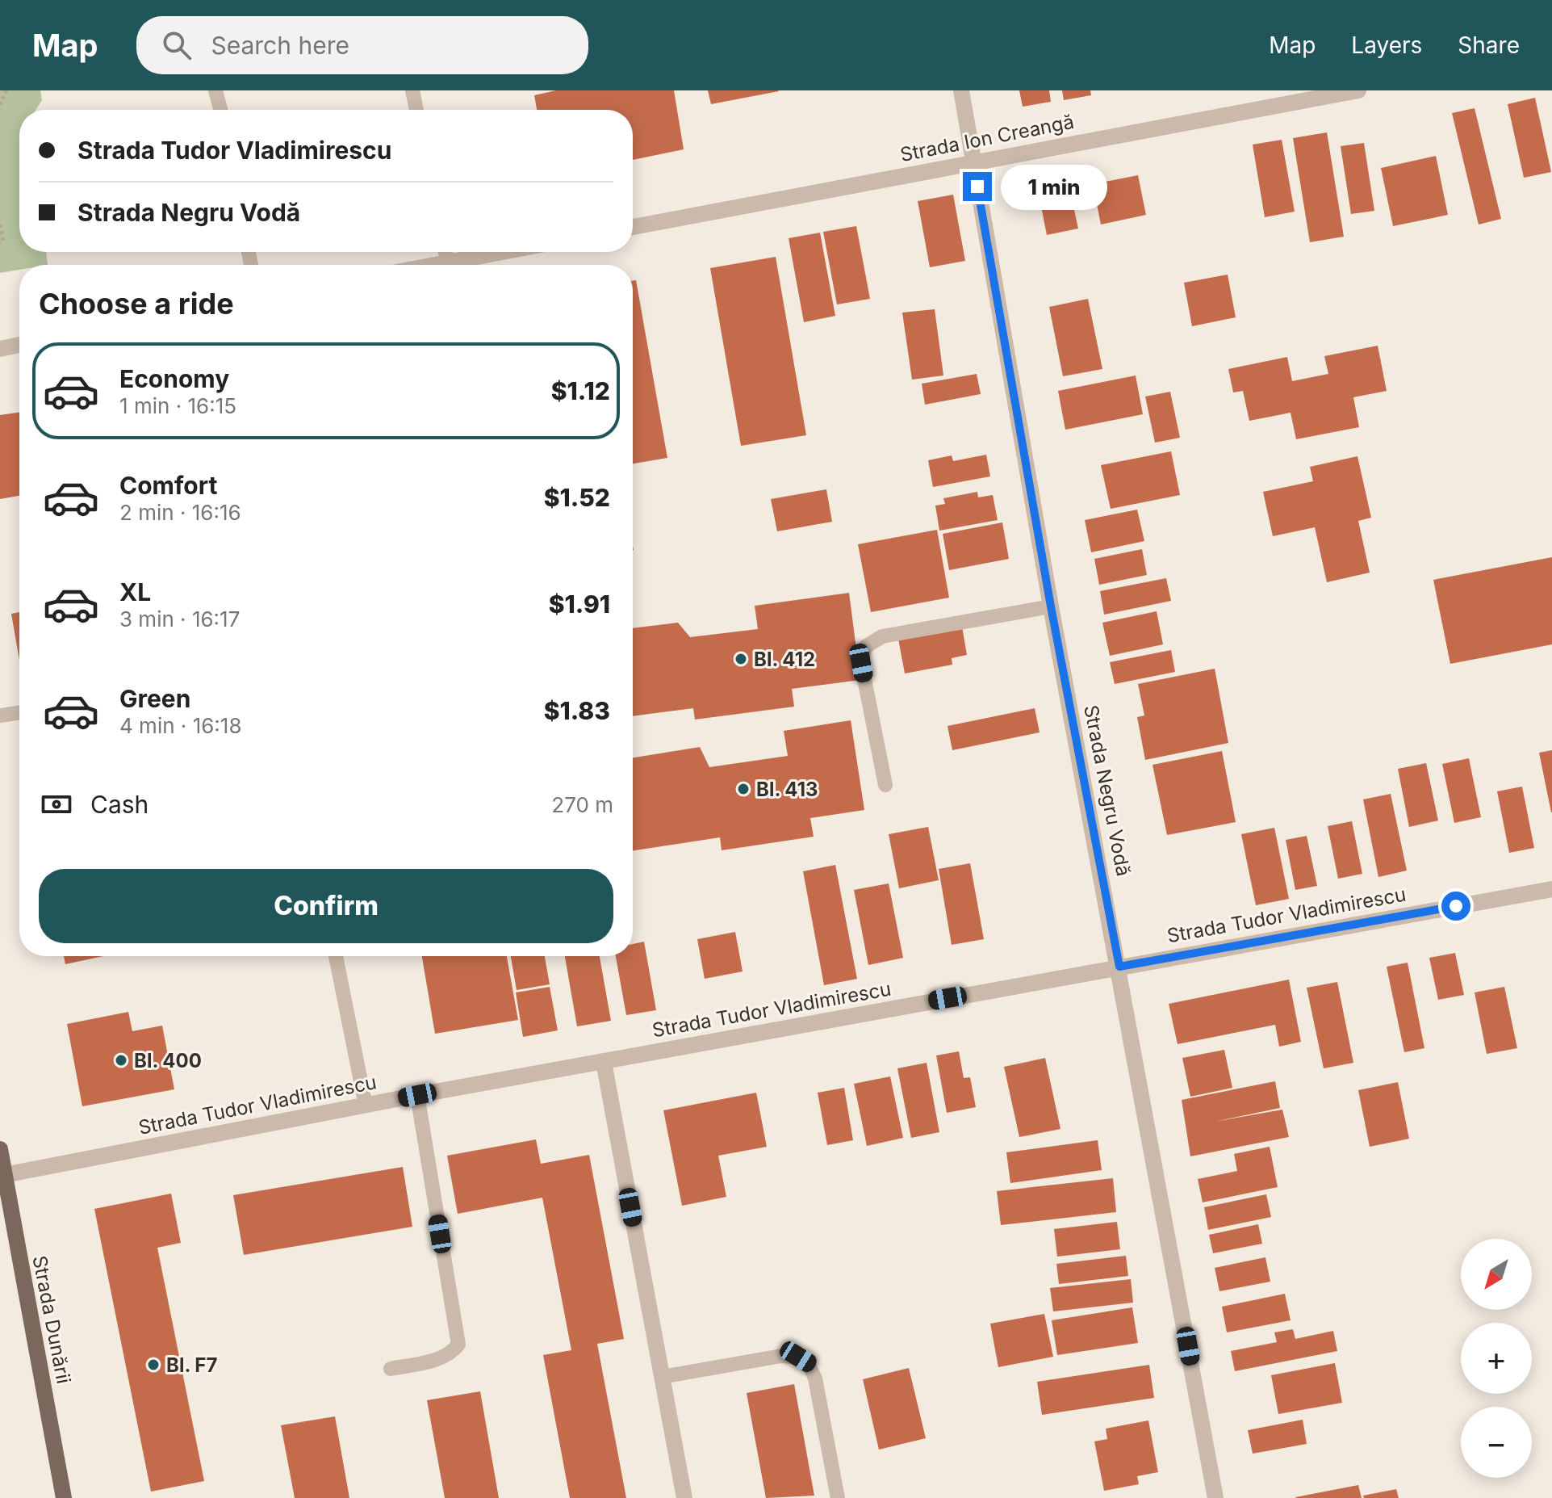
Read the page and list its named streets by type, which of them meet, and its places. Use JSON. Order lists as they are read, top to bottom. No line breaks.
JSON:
{"streets":{"main road":["Strada Dunării"],"street":["Strada Ion Creangă","Strada Negru Vodă","Strada Tudor Vladimirescu"]},"crossings":[["Strada Ion Creangă","Strada Negru Vodă"],["Strada Negru Vodă","Strada Tudor Vladimirescu"],["Strada Tudor Vladimirescu","Strada Dunării"]],"places":["Bl. 412","Bl. 413","Bl. 400","Bl. F7"],"north":"bottom left","page":{"header":"Map","search":"Search here","nav":["Map","Layers","Share"],"banner":["Strada Tudor Vladimirescu","Strada Negru Vodă"],"bubble":"1 min","heading":"Choose a ride","list":[{"name":"Economy","note":"1 min · 16:15","value":"$1.12"},{"name":"Comfort","note":"2 min · 16:16","value":"$1.52"},{"name":"XL","note":"3 min · 16:17","value":"$1.91"},{"name":"Green","note":"4 min · 16:18","value":"$1.83"}],"pay":["Cash","270 m"],"buttons":"Confirm","map_buttons":["+","−"]}}
